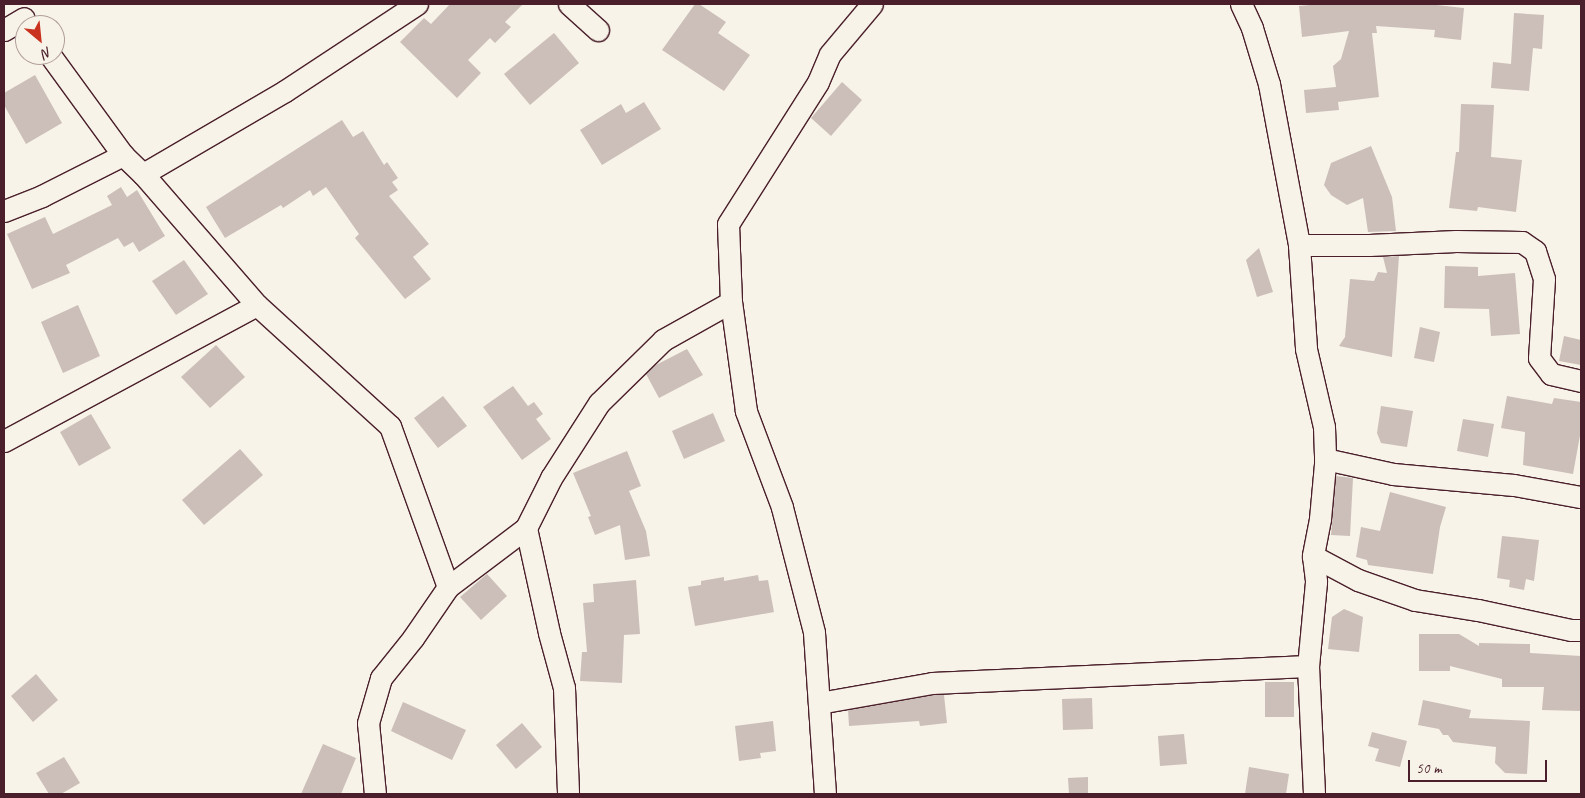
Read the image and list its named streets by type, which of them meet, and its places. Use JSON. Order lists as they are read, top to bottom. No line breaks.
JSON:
{"scale_bar":"50 m","north":"bottom right"}
